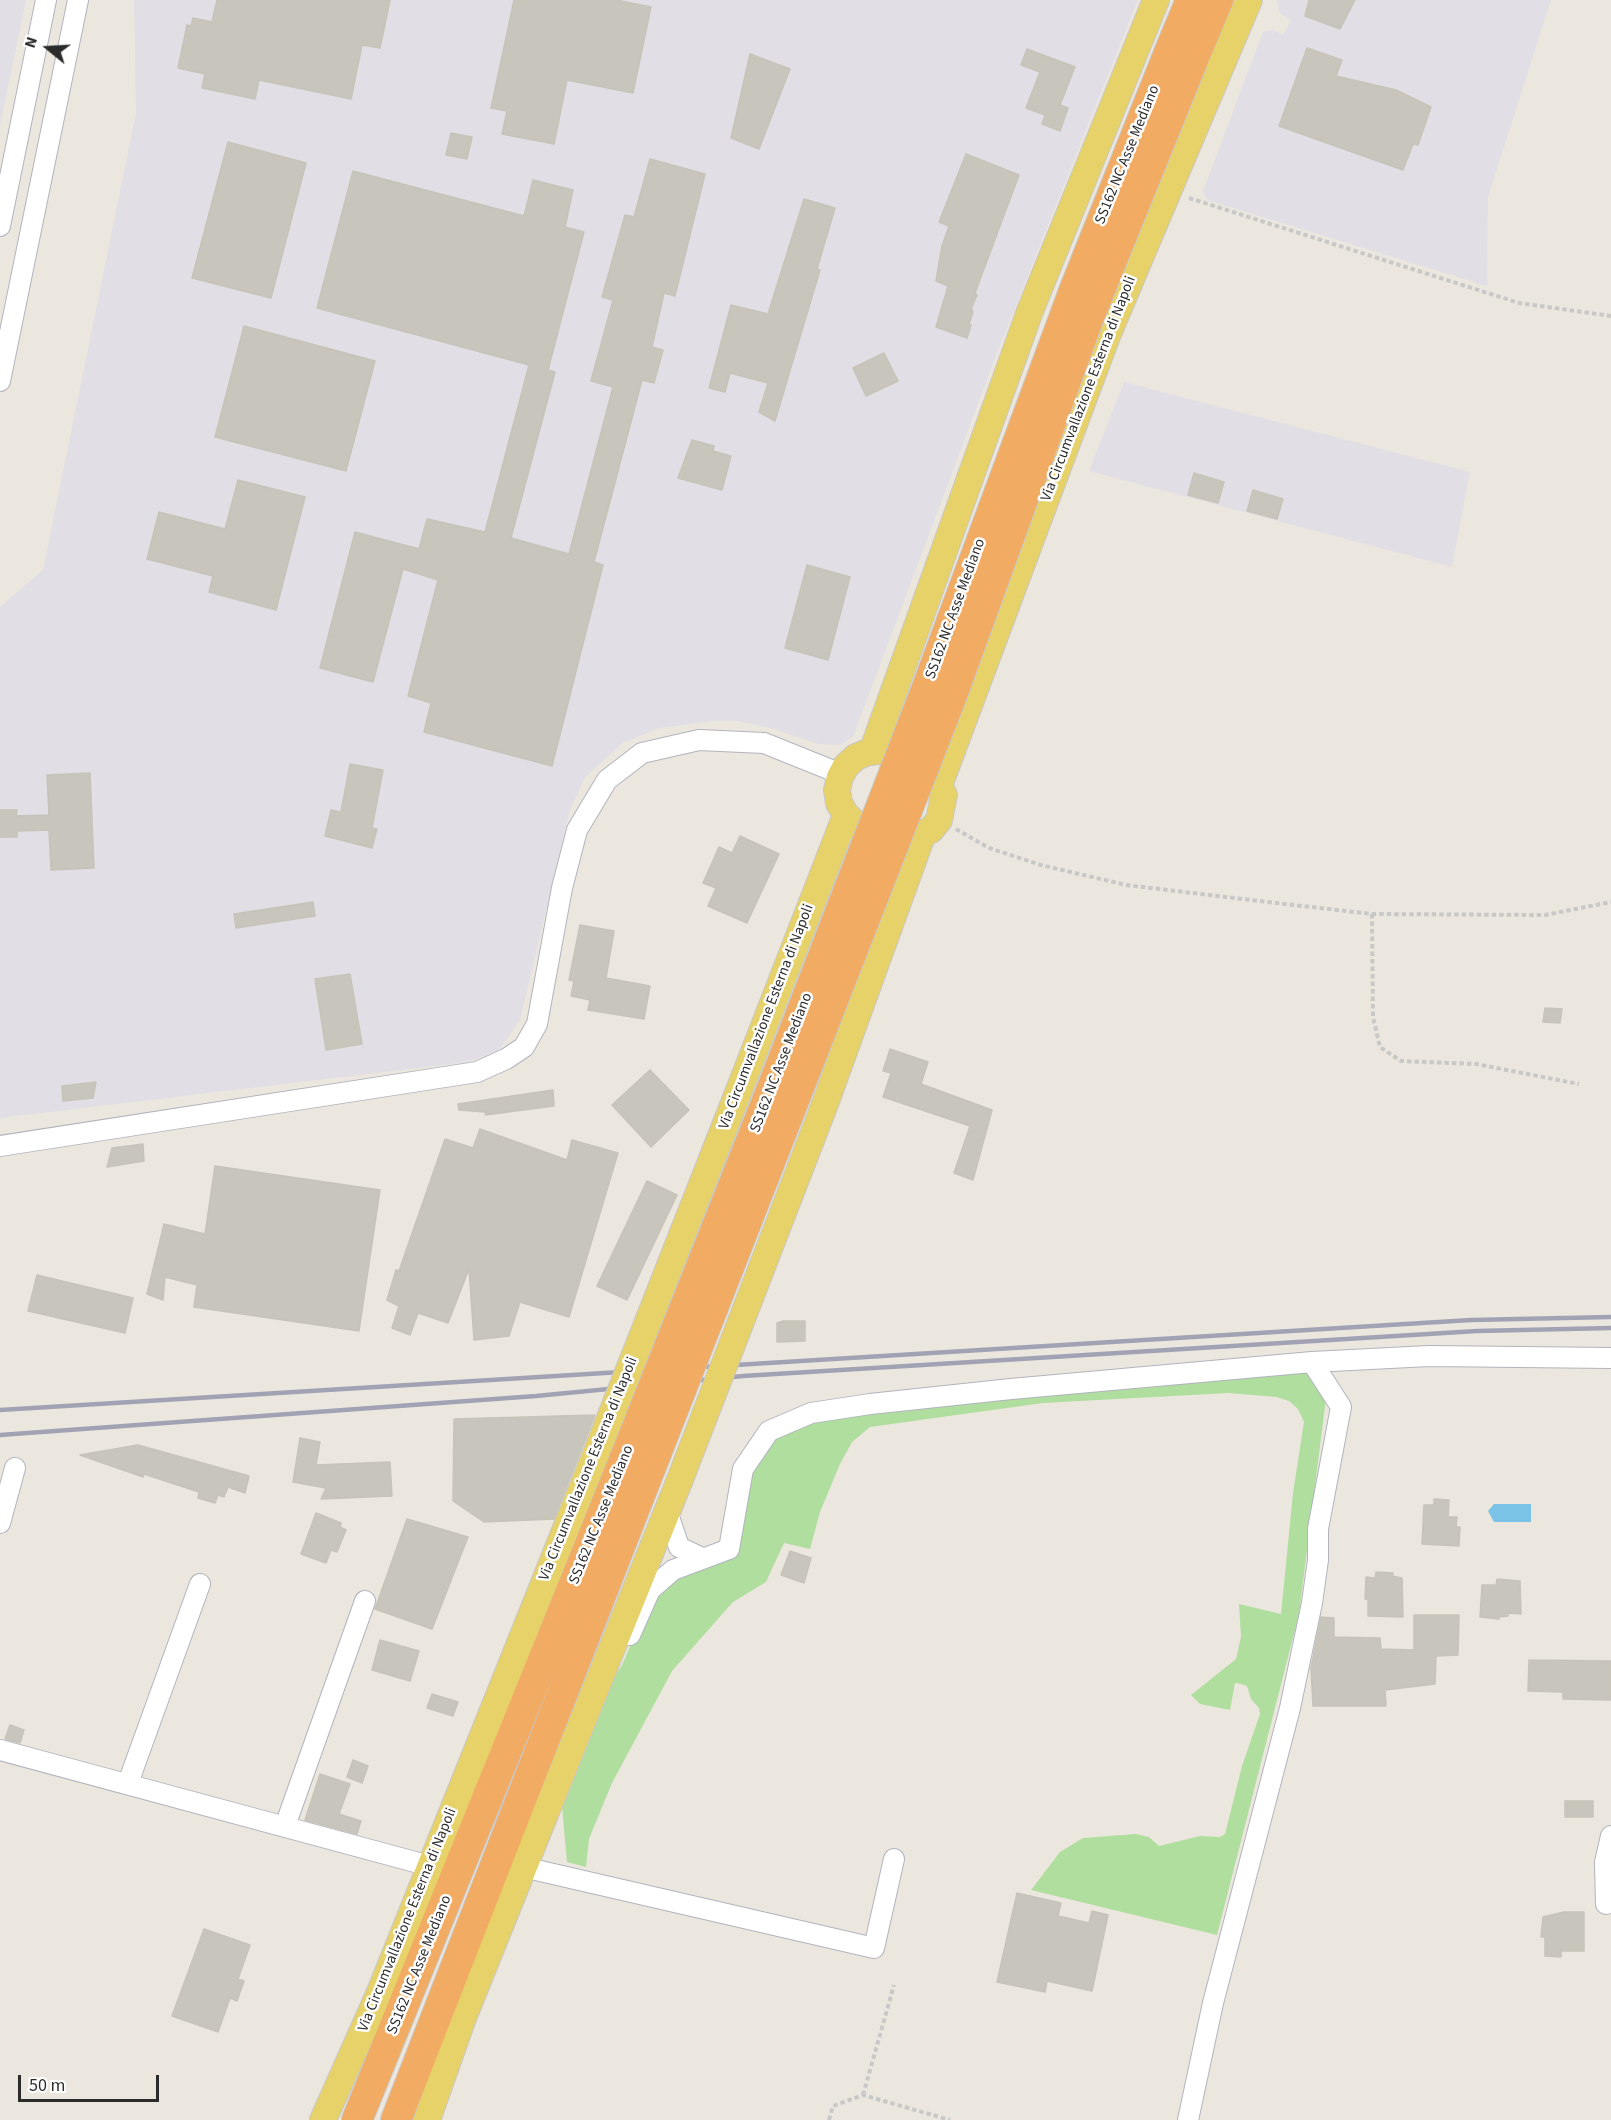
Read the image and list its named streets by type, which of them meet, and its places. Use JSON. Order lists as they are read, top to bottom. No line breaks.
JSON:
{"streets":{"highway":["SS162 NC Asse Mediano"],"main road":["Via Circumvallazione Esterna di Napoli"]},"crossings":[["SS162 NC Asse Mediano","Via Circumvallazione Esterna di Napoli"]],"scale_bar":"50 m","north":"left"}
